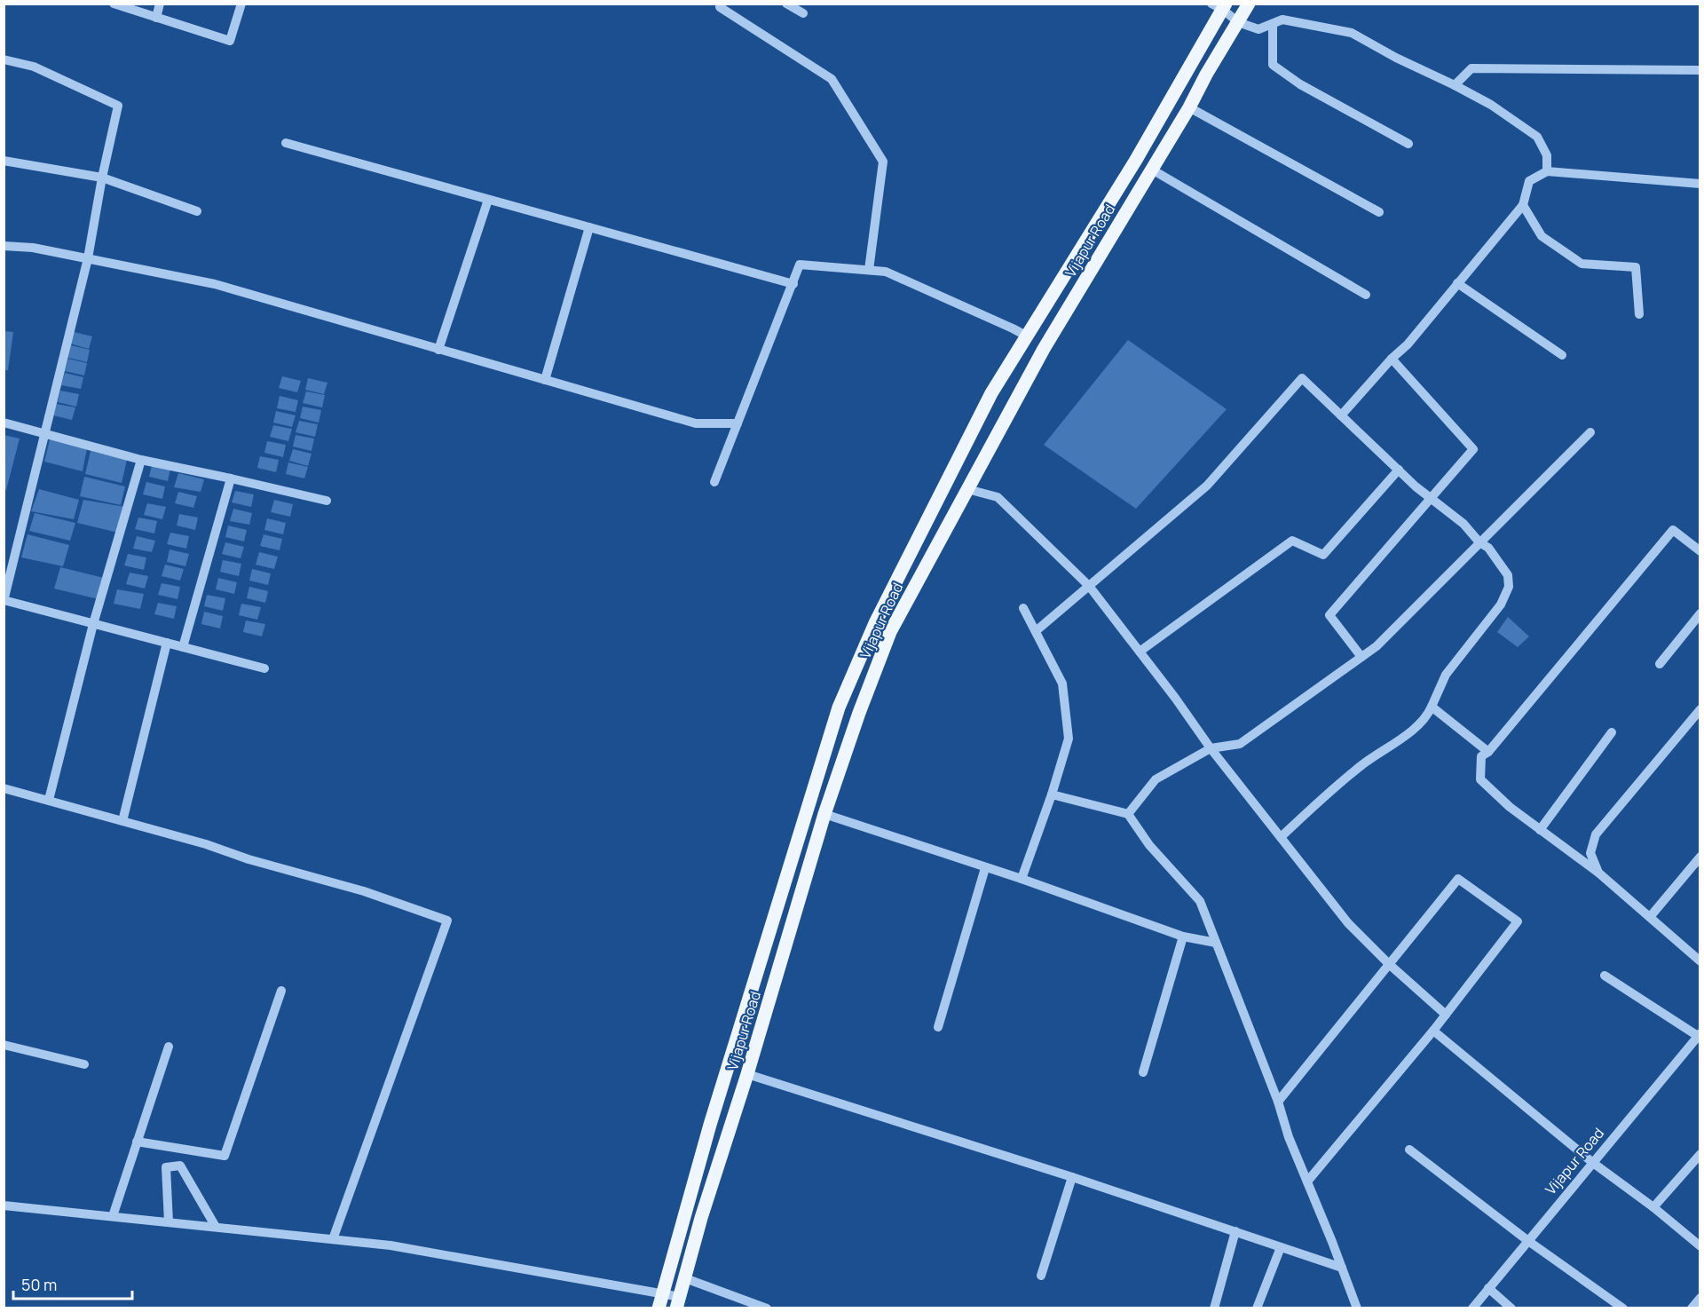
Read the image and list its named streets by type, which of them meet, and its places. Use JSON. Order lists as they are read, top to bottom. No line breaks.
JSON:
{"streets":{"main road":["Vijapur Road"]},"scale_bar":"50 m"}
